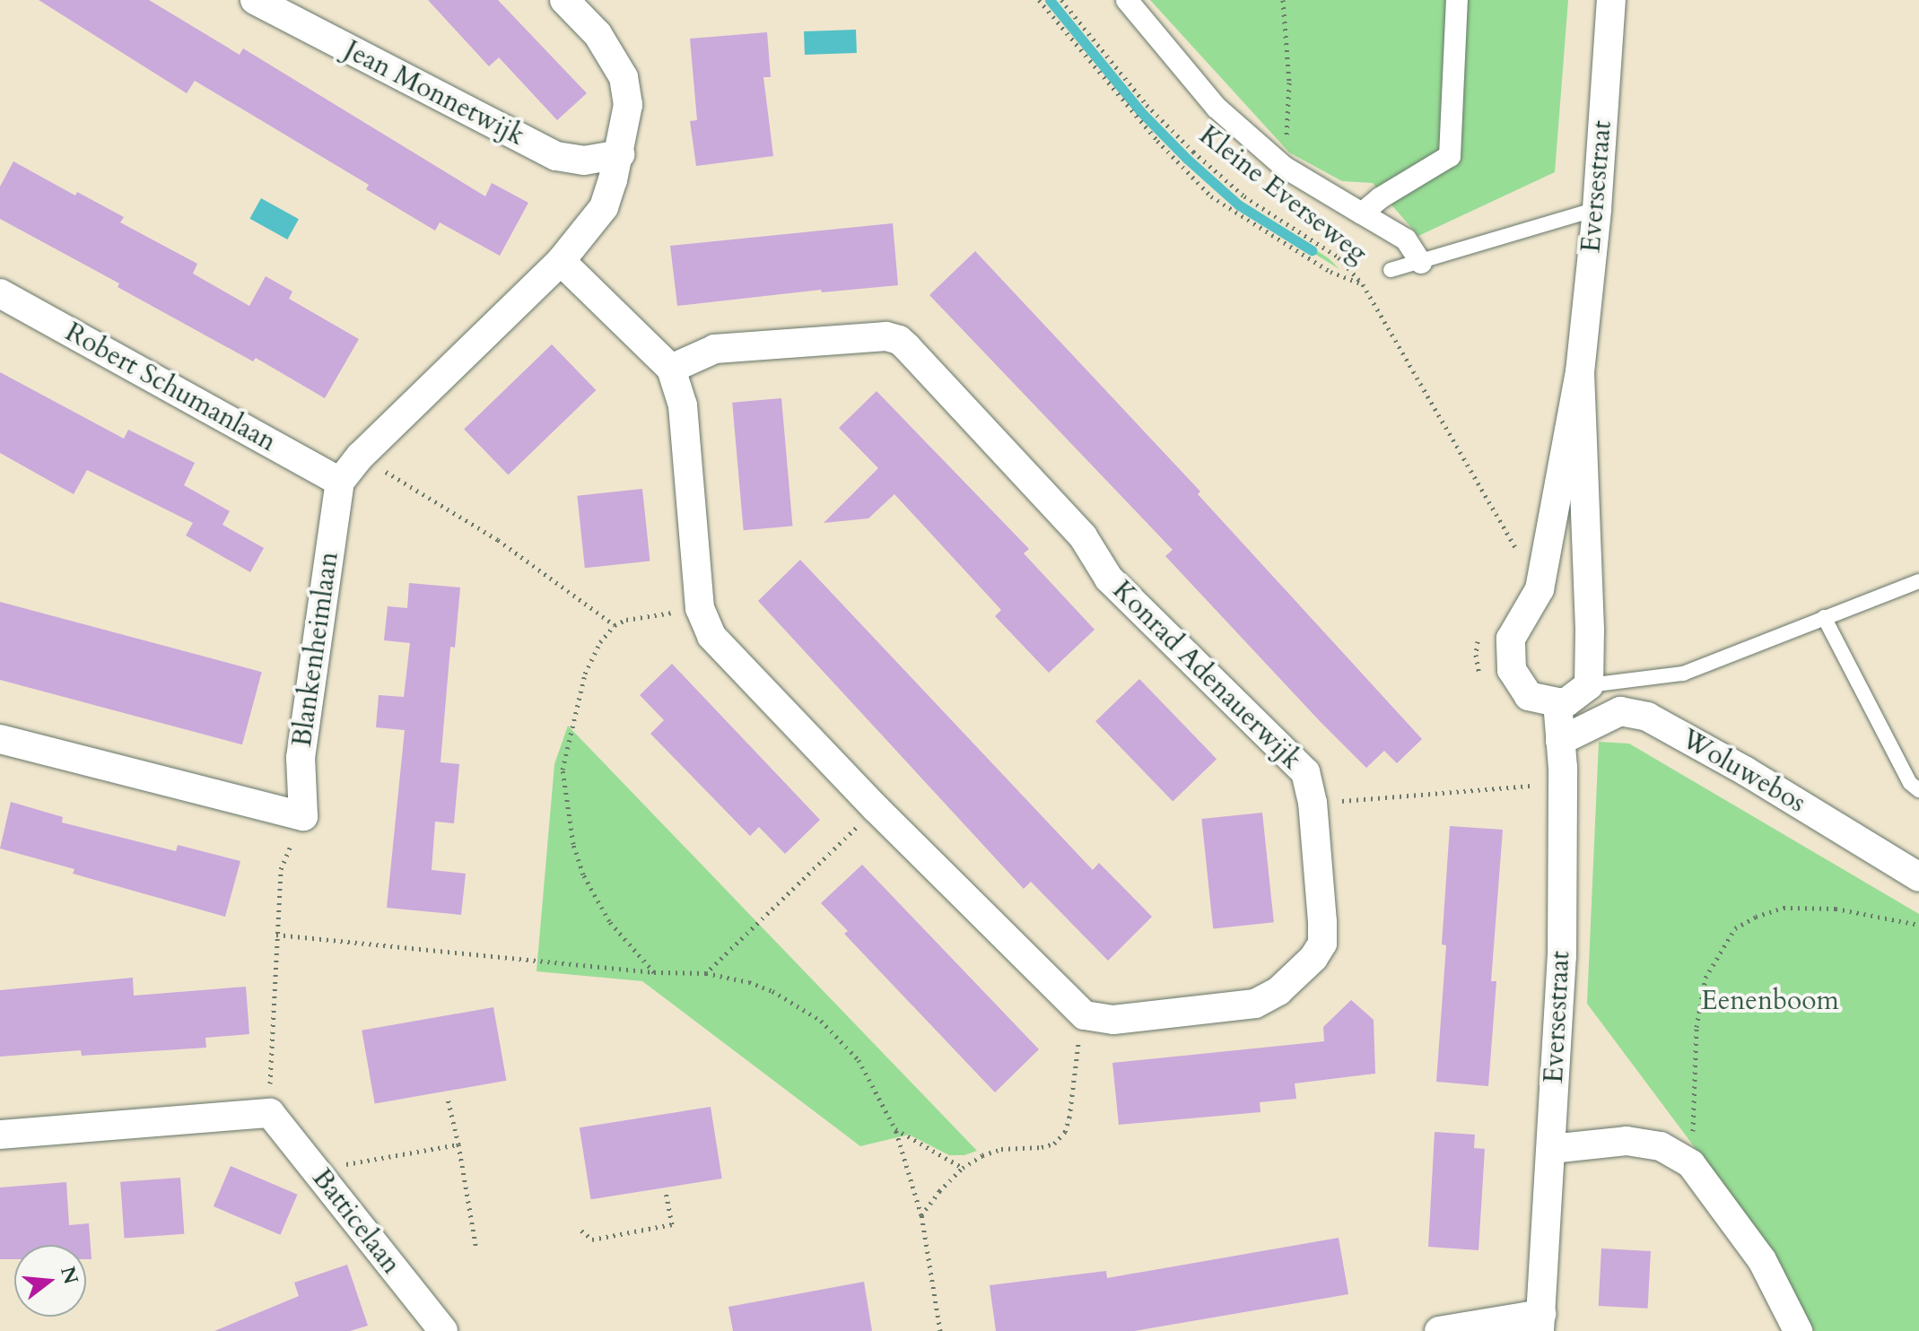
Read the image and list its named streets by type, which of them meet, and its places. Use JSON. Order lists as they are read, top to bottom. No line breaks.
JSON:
{"streets":{"street":["Jean Monnetwijk","Eversestraat","Robert Schumanlaan","Blankenheimlaan","Konrad Adenauerwijk","Woluwebos","Batticelaan"],"path":["Kleine Everseweg"]},"crossings":[["Eversestraat","Woluwebos"],["Robert Schumanlaan","Blankenheimlaan"]],"parks":["Eenenboom"],"north":"right"}
